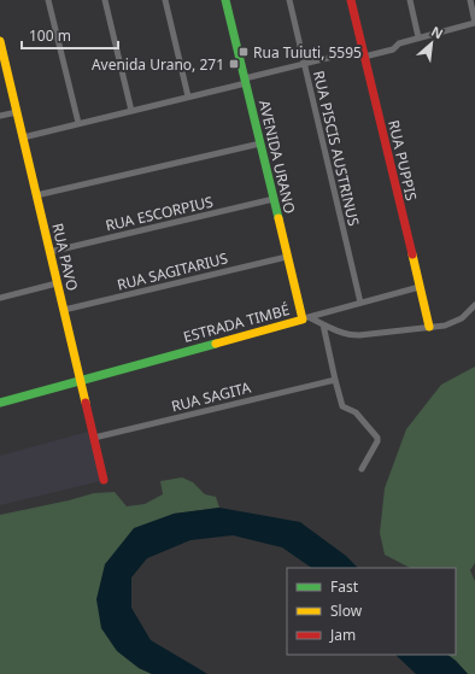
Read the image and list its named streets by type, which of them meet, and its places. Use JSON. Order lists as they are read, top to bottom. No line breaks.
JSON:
{"streets":{"street":["RUA PISCIS AUSTRINUS","AVENIDA URANO","RUA PUPPIS","RUA ESCORPIUS","RUA PAVO","RUA SAGITARIUS","ESTRADA TIMBÉ","RUA SAGITA"]},"crossings":[["AVENIDA URANO","RUA ESCORPIUS"],["AVENIDA URANO","RUA SAGITARIUS"],["AVENIDA URANO","ESTRADA TIMBÉ"],["RUA PUPPIS","ESTRADA TIMBÉ"],["RUA ESCORPIUS","RUA PAVO"],["RUA PAVO","RUA SAGITARIUS"],["RUA PAVO","ESTRADA TIMBÉ"],["RUA PAVO","RUA SAGITA"]],"places":{"transit":["Rua Tuiuti, 5595","Avenida Urano, 271"]},"legend":["Fast","Slow","Jam"],"scale_bar":"100 m","north":"top right"}
